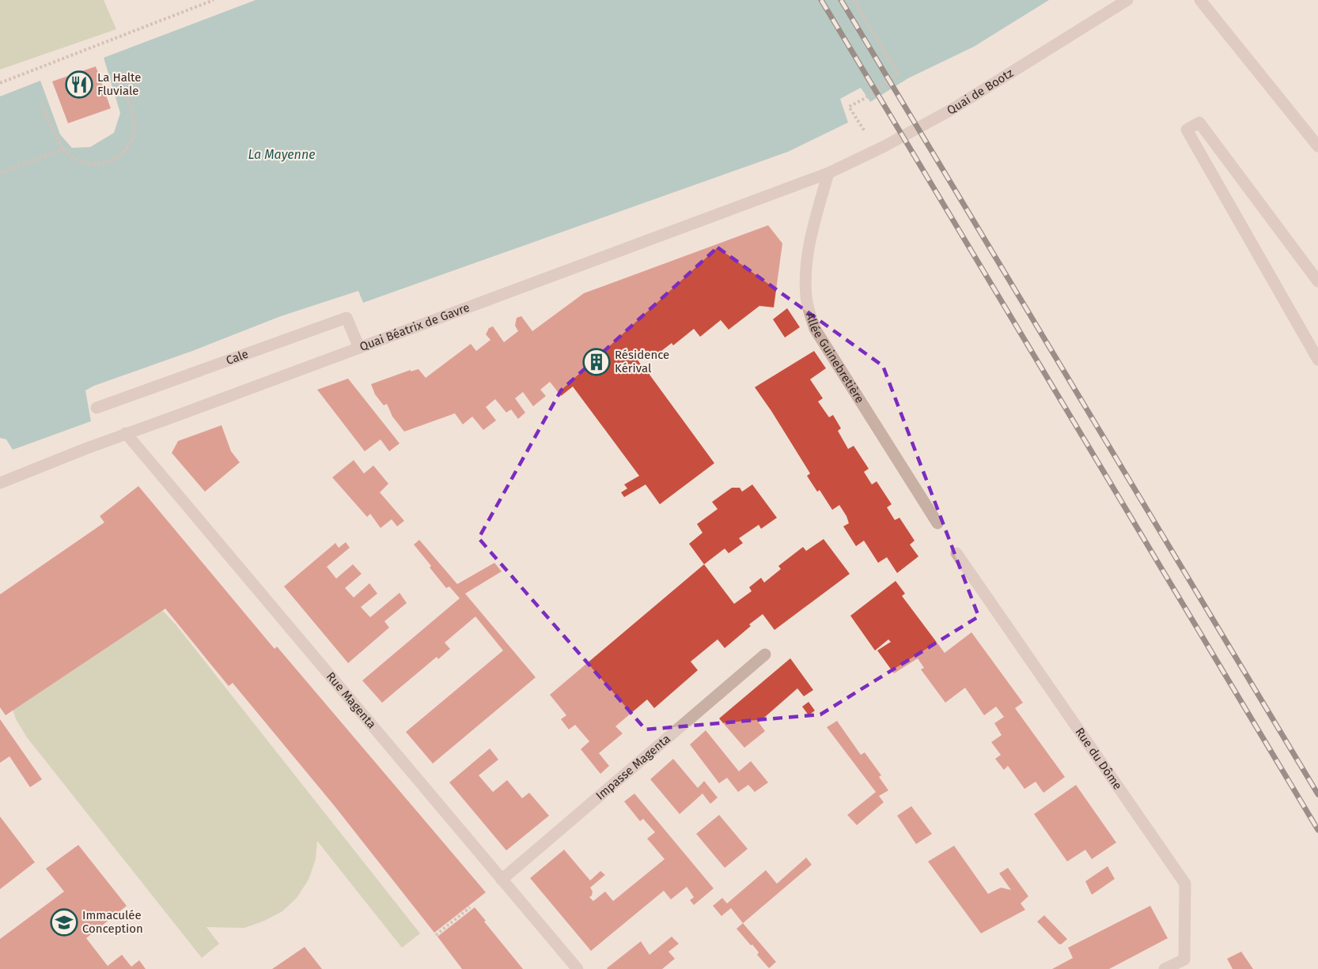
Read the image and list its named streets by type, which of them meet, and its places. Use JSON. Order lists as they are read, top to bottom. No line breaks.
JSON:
{"streets":{"street":["Quai de Bootz","Quai Béatrix de Gavre","Cale","Allée Guinebretière","Rue Magenta","Rue du Dôme","Impasse Magenta"]},"crossings":[["Quai de Bootz","Quai Béatrix de Gavre"],["Quai de Bootz","Allée Guinebretière"],["Quai Béatrix de Gavre","Cale"],["Quai Béatrix de Gavre","Allée Guinebretière"],["Quai Béatrix de Gavre","Rue Magenta"],["Rue Magenta","Impasse Magenta"]],"water":["La Mayenne"],"places":{"restaurant":["La Halte Fluviale"],"building":["Résidence Kérival"],"school or university":["Immaculée Conception"]}}
